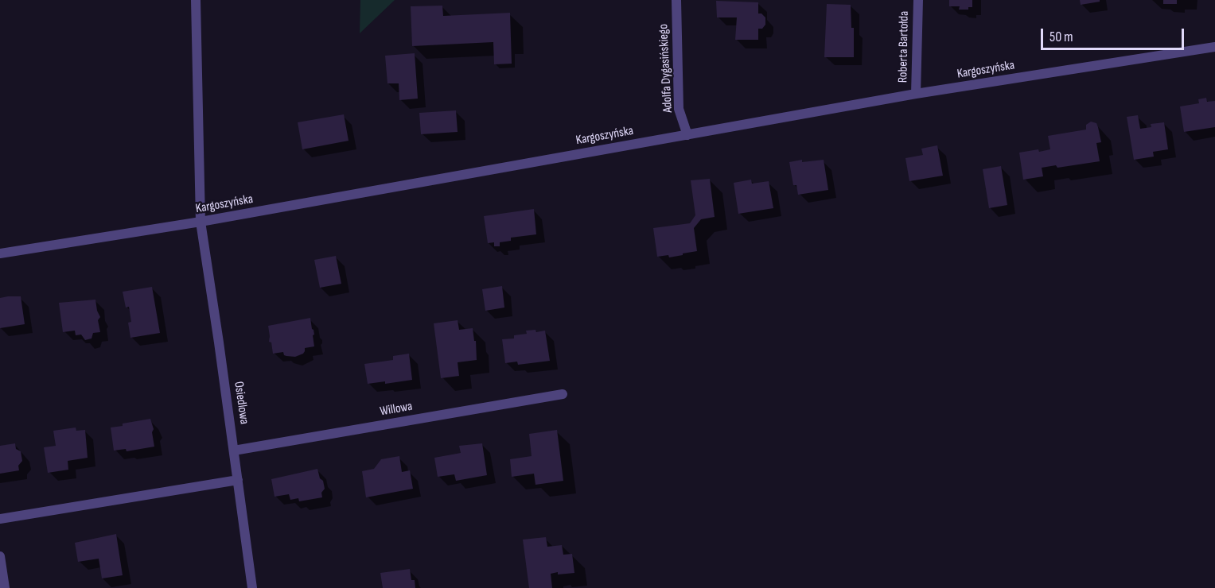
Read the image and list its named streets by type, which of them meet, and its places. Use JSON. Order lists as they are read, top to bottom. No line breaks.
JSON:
{"streets":{"street":["Roberta Bartołda","Adolfa Dygasińskiego","Kargoszyńska","Osiedlowa","Willowa"]},"crossings":[["Roberta Bartołda","Kargoszyńska"],["Adolfa Dygasińskiego","Kargoszyńska"],["Kargoszyńska","Osiedlowa"],["Osiedlowa","Willowa"]],"scale_bar":"50 m"}
